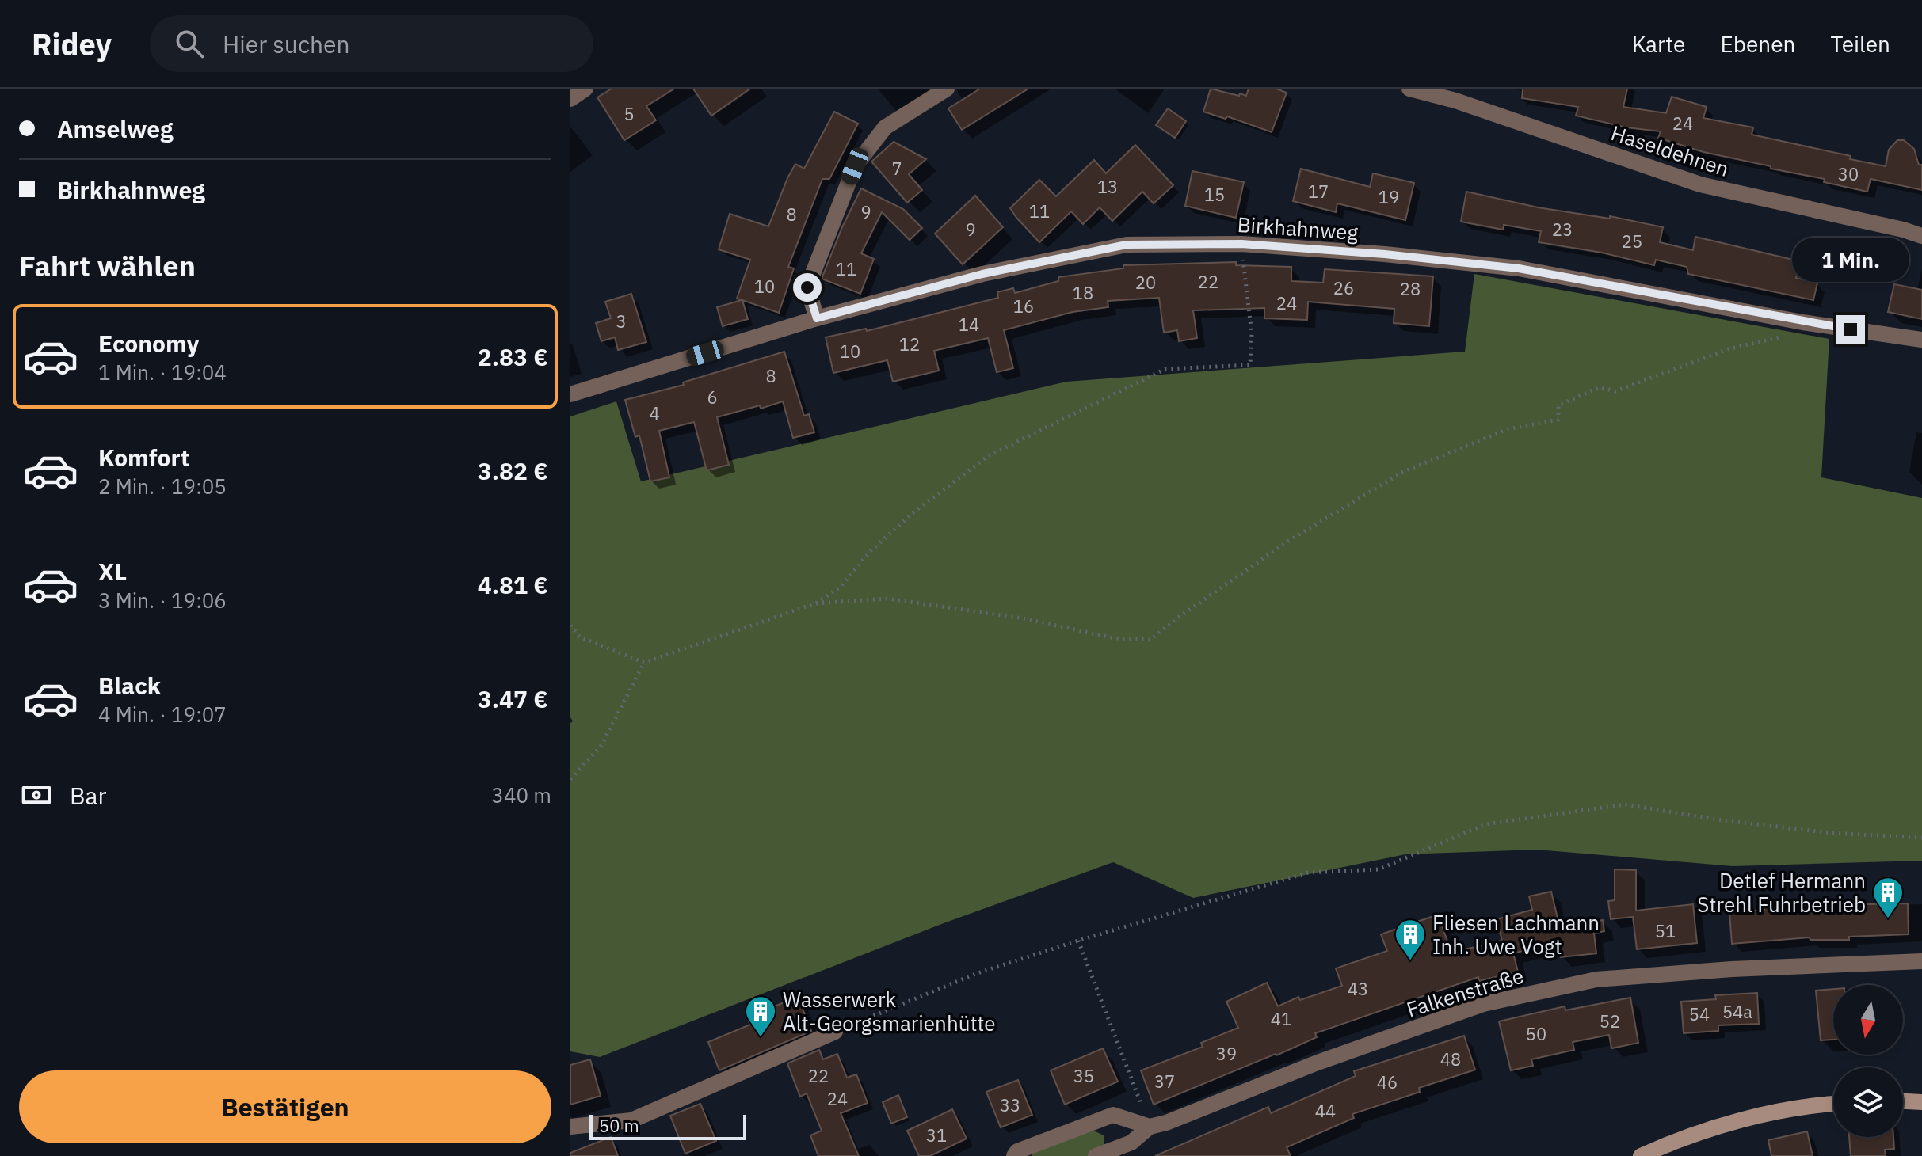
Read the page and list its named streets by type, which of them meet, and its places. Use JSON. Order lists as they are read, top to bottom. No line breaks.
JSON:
{"streets":{"street":["Haseldehnen","Birkhahnweg","Falkenstraße"]},"places":{"building":["Detlef Hermann Strehl Fuhrbetrieb","Fliesen Lachmann Inh. Uwe Vogt","Wasserwerk Alt-Georgsmarienhütte"]},"house_numbers":["5","24","7","30","13","17","15","19","11","9","8","9","23","25","11","22","20","10","26","28","18","24","16","3","14","12","10","8","6","4","51","43","54a","54","41","52","50","39","48","22","35","37","46","24","33","44","31"],"scale_bar":"50 m","north":"bottom","page":{"header":"Ridey","search":"Hier suchen","nav":["Karte","Ebenen","Teilen"],"banner":["Amselweg","Birkhahnweg"],"heading":"Fahrt wählen","bubble":"1 Min.","list":[{"name":"Economy","note":"1 Min. · 19:04","value":"2.83 €"},{"name":"Komfort","note":"2 Min. · 19:05","value":"3.82 €"},{"name":"XL","note":"3 Min. · 19:06","value":"4.81 €"},{"name":"Black","note":"4 Min. · 19:07","value":"3.47 €"}],"pay":["Bar","340 m"],"buttons":"Bestätigen","scale":"50 m"}}
